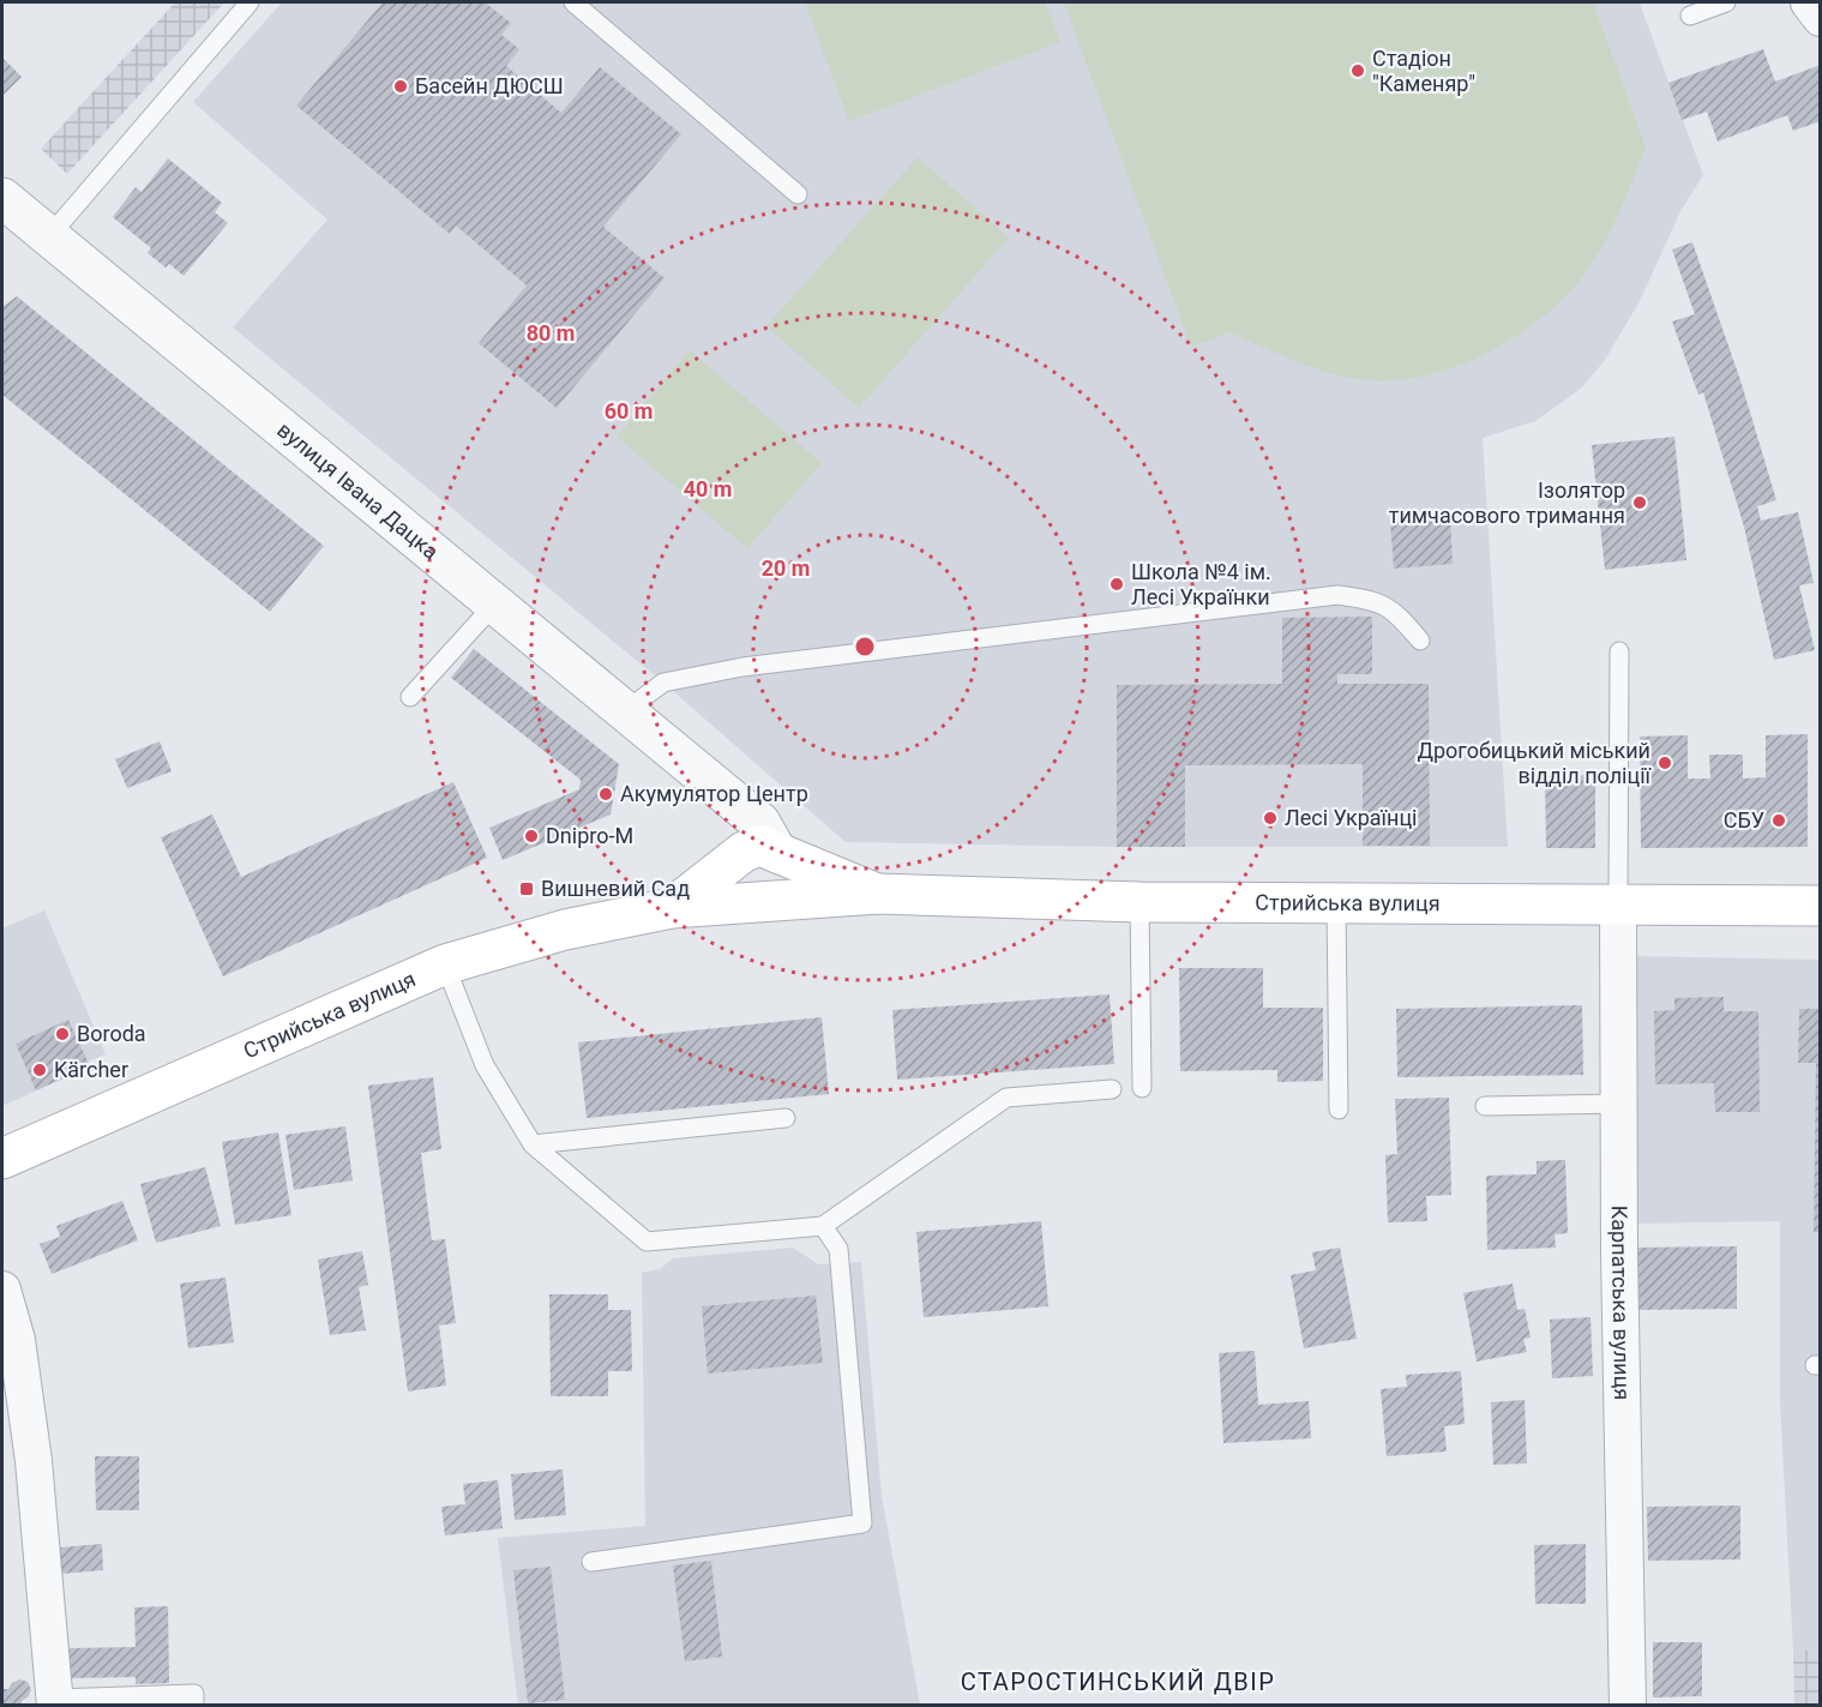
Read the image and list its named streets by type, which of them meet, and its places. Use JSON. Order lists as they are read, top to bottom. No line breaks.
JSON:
{"streets":{"main road":["Стрийська вулиця"],"street":["вулиця Івана Дацка","Карпатська вулиця"]},"crossings":[["вулиця Івана Дацка","Стрийська вулиця"],["Стрийська вулиця","Карпатська вулиця"]],"districts":["СТАРОСТИНСЬКИЙ ДВІР"],"places":{"other":["Стадіон \"Каменяр\"","Басейн ДЮСШ","Ізолятор тимчасового тримання","Школа №4 ім. Лесі Українки","Дрогобицький міський відділ поліції","Акумулятор Центр","Лесі Українці","СБУ","Dnipro-M","Boroda","Kärcher"],"transit":["Вишневий Сад"]},"rings":["80 m","60 m","40 m","20 m"]}
